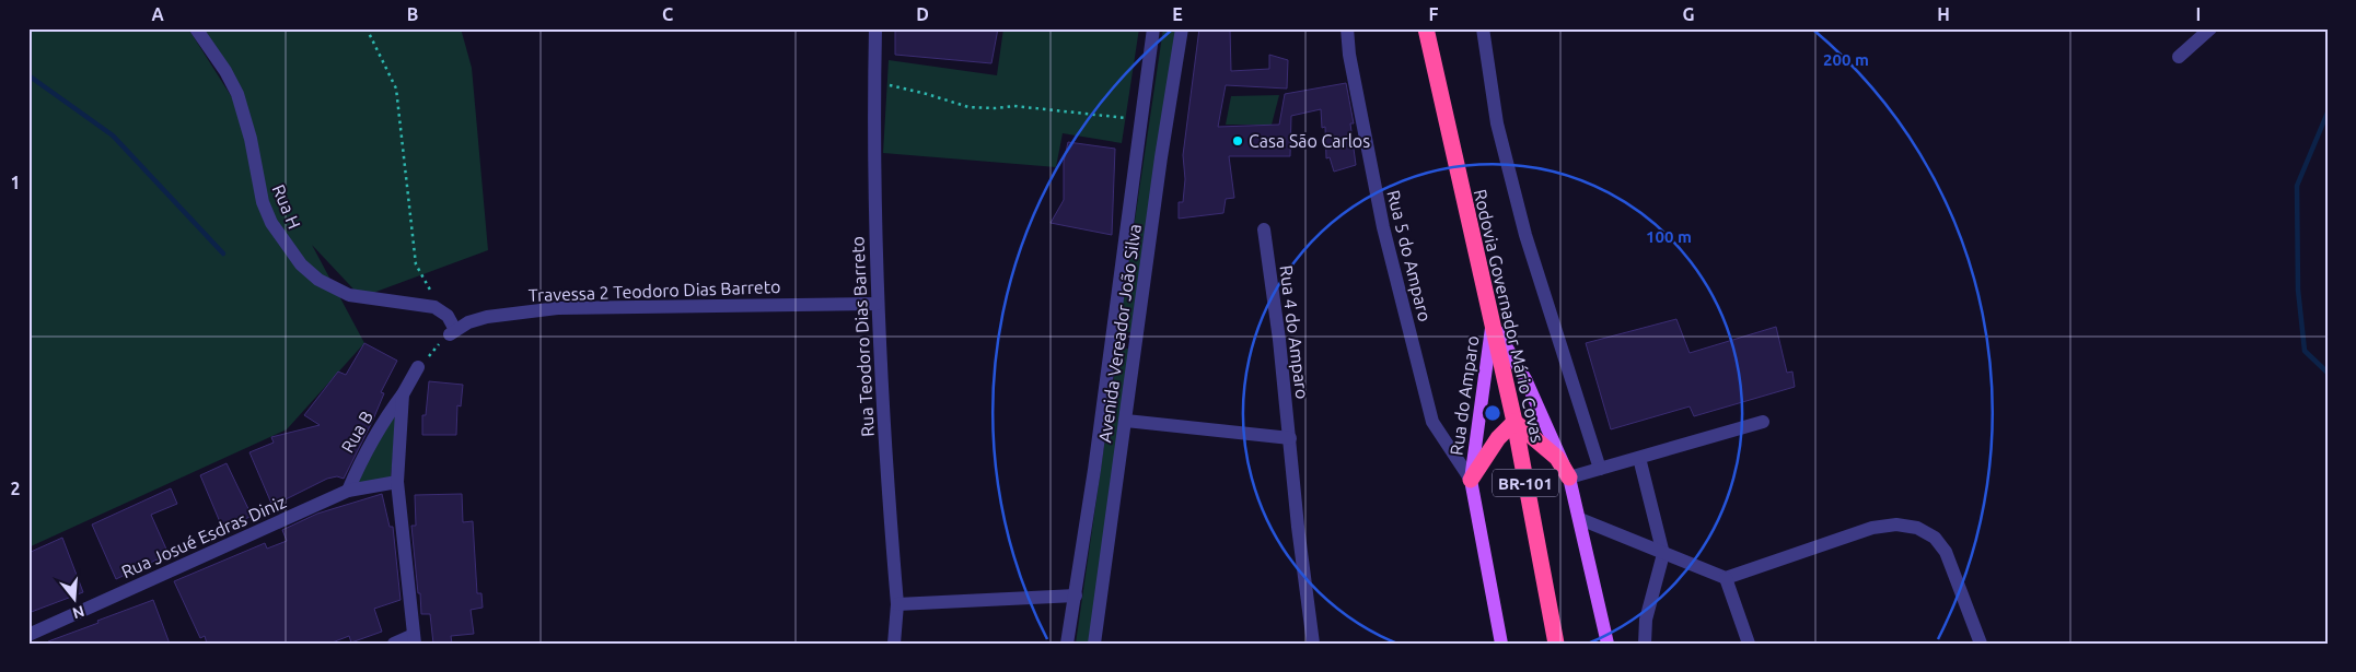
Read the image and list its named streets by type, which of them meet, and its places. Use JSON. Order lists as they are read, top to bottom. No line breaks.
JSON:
{"streets":{"highway":["Rodovia Governador Mário Covas","BR-101"],"main road":["Rua do Amparo"],"street":["Rua H","Rua 5 do Amparo","Travessa 2 Teodoro Dias Barreto","Rua 4 do Amparo","Avenida Vereador João Silva","Rua Teodoro Dias Barreto","Rua B","Rua Josué Esdras Diniz"]},"crossings":[["Rua 5 do Amparo","Rua do Amparo"],["Travessa 2 Teodoro Dias Barreto","Rua Teodoro Dias Barreto"],["Rodovia Governador Mário Covas","Rua do Amparo"],["Rua B","Rua Josué Esdras Diniz"]],"places":["Casa São Carlos"],"north":"bottom","grid":{"columns":["A","B","C","D","E","F","G","H","I"],"rows":["1","2"]},"rings":["200 m","100 m"]}
